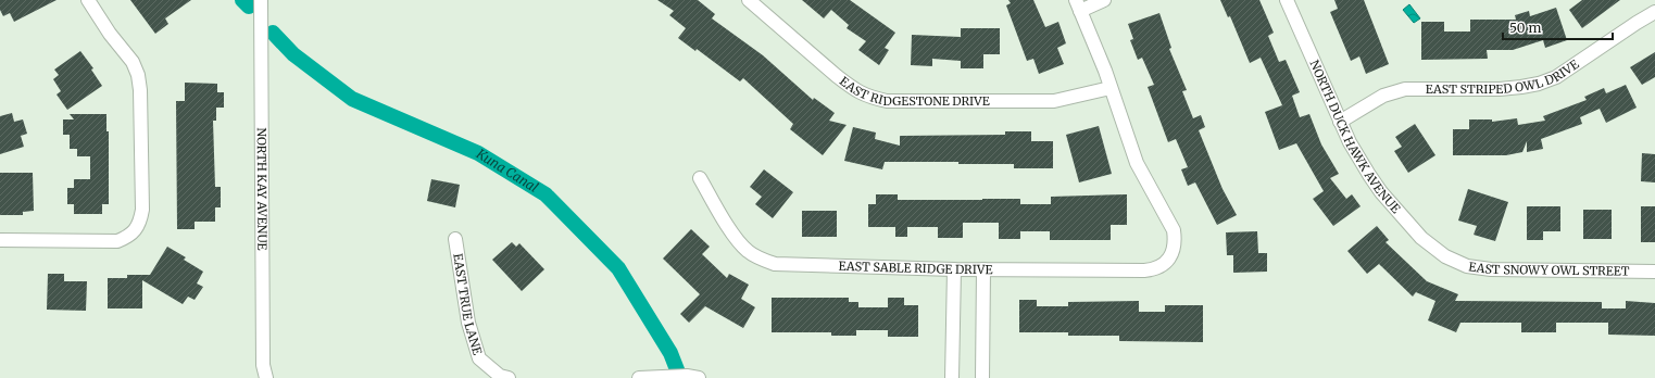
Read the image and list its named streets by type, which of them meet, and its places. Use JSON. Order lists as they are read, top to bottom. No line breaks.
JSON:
{"streets":{"street":["EAST STRIPED OWL DRIVE","EAST RIDGESTONE DRIVE","NORTH DUCK HAWK AVENUE","NORTH KAY AVENUE","EAST SABLE RIDGE DRIVE","EAST SNOWY OWL STREET","EAST TRUE LANE"]},"crossings":[["EAST STRIPED OWL DRIVE","NORTH DUCK HAWK AVENUE"],["EAST RIDGESTONE DRIVE","EAST SABLE RIDGE DRIVE"],["NORTH DUCK HAWK AVENUE","EAST SNOWY OWL STREET"]],"water":["Kuna Canal"],"scale_bar":"50 m"}
